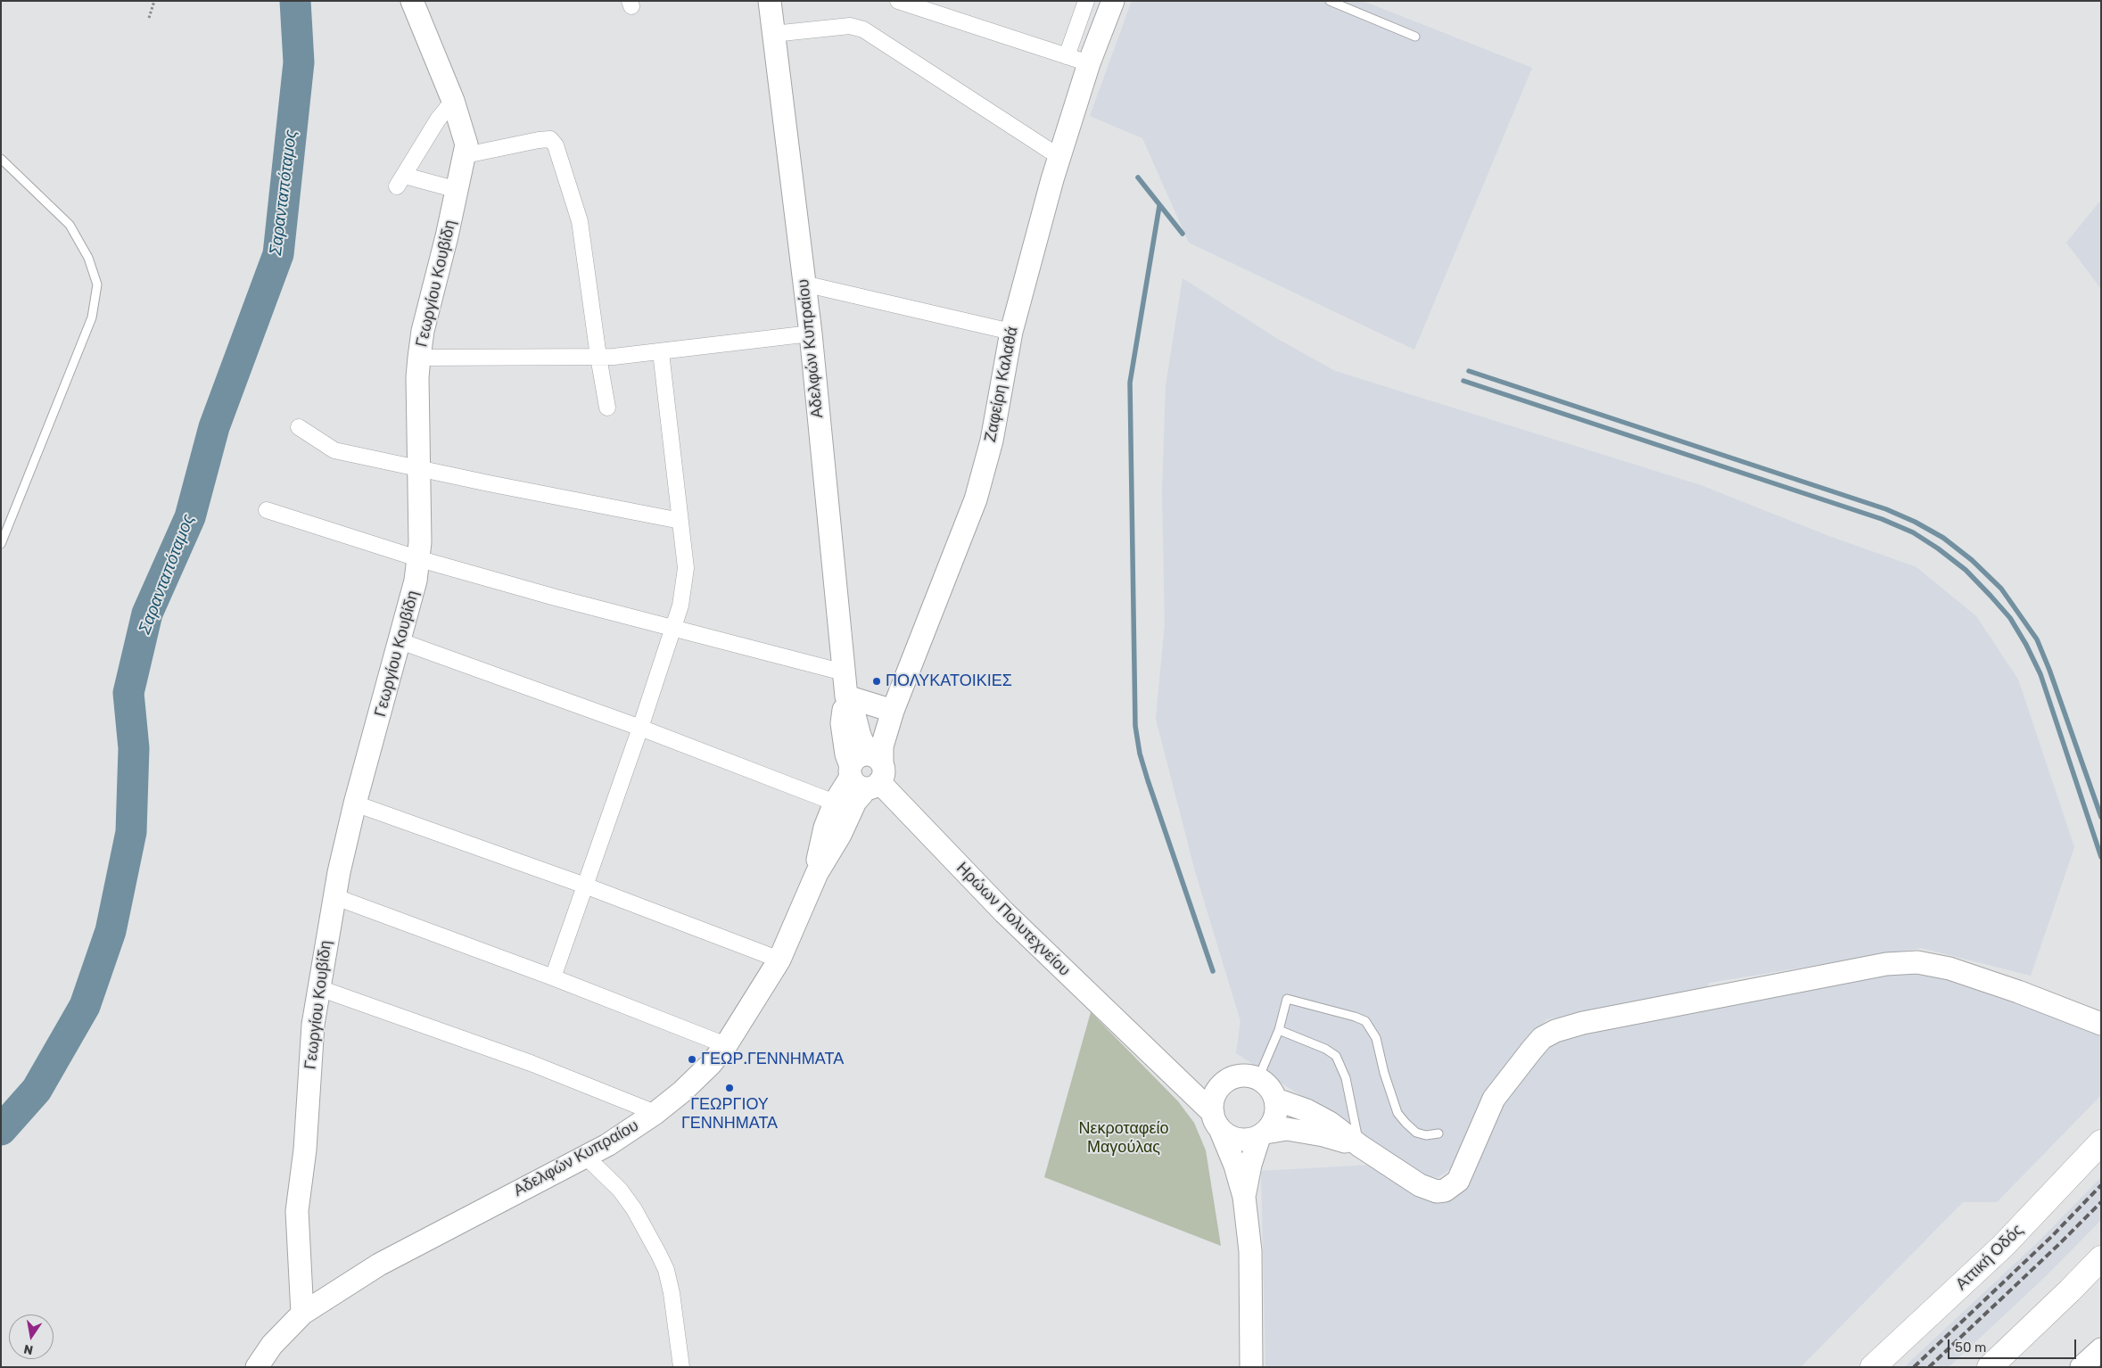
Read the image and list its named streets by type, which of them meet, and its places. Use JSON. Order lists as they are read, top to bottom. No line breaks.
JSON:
{"streets":{"highway":["Αττική Οδός"],"street":["Γεωργίου Κουβίδη","Αδελφών Κυπραίου","Ζαφείρη Καλαθά","Ηρώων Πολυτεχνείου"]},"crossings":[["Γεωργίου Κουβίδη","Αδελφών Κυπραίου"],["Αδελφών Κυπραίου","Ζαφείρη Καλαθά"],["Αδελφών Κυπραίου","Ηρώων Πολυτεχνείου"],["Ζαφείρη Καλαθά","Ηρώων Πολυτεχνείου"]],"water":["Σαρανταπόταμος"],"parks":["Νεκροταφείο Μαγούλας"],"places":["ΠΟΛΥΚΑΤΟΙΚΙΕΣ","ΓΕΩΡ.ΓΕΝΝΗΜΑΤΑ","ΓΕΩΡΓΙΟΥ ΓΕΝΝΗΜΑΤΑ"],"scale_bar":"50 m","north":"bottom"}
